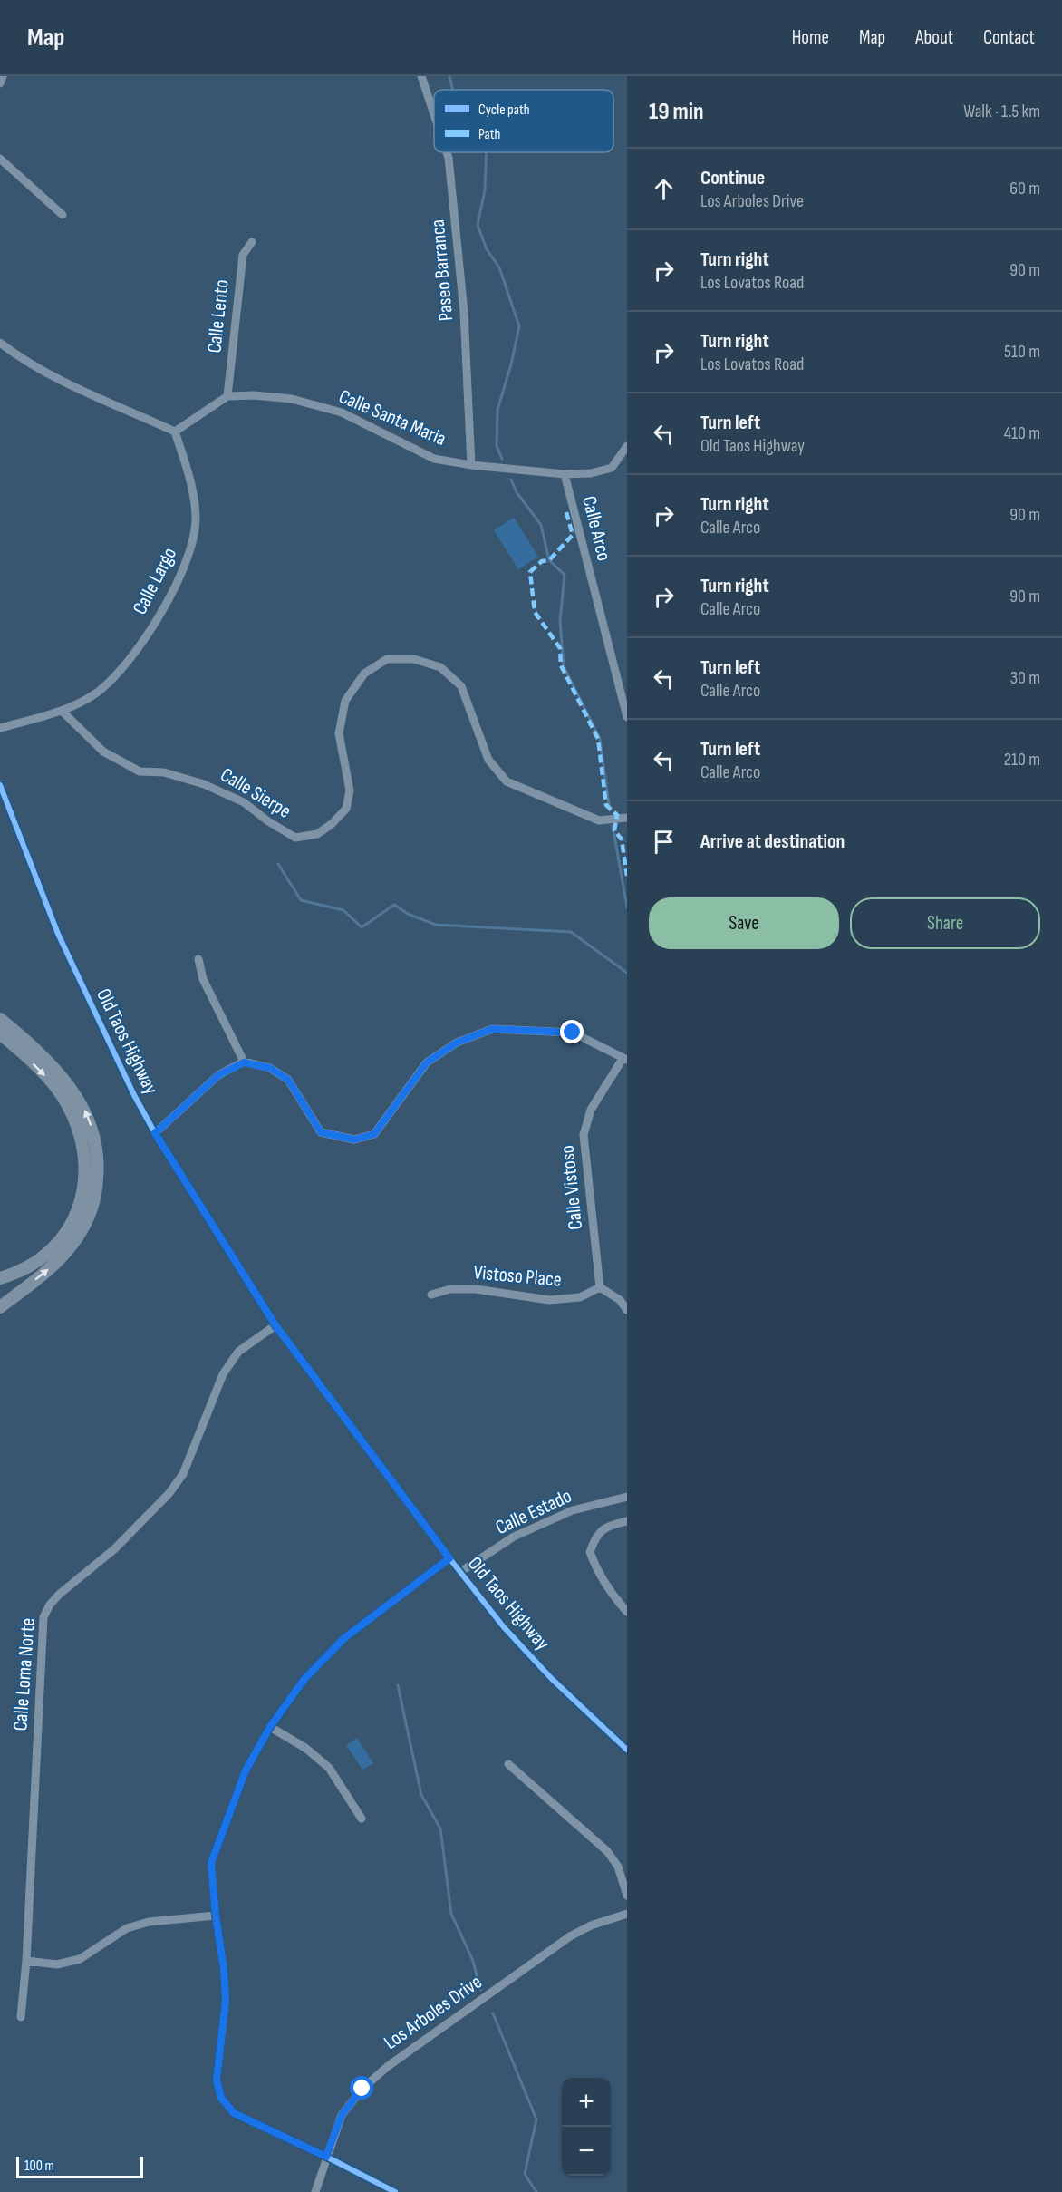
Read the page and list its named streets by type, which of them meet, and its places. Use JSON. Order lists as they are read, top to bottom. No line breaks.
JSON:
{"streets":{"street":["Paseo Barranca","Calle Lento","Calle Santa Maria","Calle Arco","Calle Largo","Calle Sierpe","Old Taos Highway","Calle Vistoso","Vistoso Place","Calle Estado","Calle Loma Norte","Los Arboles Drive"]},"crossings":[["Paseo Barranca","Calle Santa Maria"],["Calle Lento","Calle Santa Maria"],["Calle Santa Maria","Calle Arco"],["Calle Largo","Calle Sierpe"],["Old Taos Highway","Calle Estado"],["Old Taos Highway","Calle Loma Norte"],["Calle Vistoso","Vistoso Place"]],"legend":["Cycle path","Path"],"scale_bar":"100 m","page":{"header":"Map","nav":["Home","Map","About","Contact"],"heading":["19 min","Walk · 1.5 km"],"list":[["Continue","Los Arboles Drive","60 m"],["Turn right","Los Lovatos Road","90 m"],["Turn right","Los Lovatos Road","510 m"],["Turn left","Old Taos Highway","410 m"],["Turn right","Calle Arco","90 m"],["Turn right","Calle Arco","90 m"],["Turn left","Calle Arco","30 m"],["Turn left","Calle Arco","210 m"],"Arrive at destination"],"buttons":["Save","Share"],"map_buttons":["+","−"],"scale":"100 m"}}
